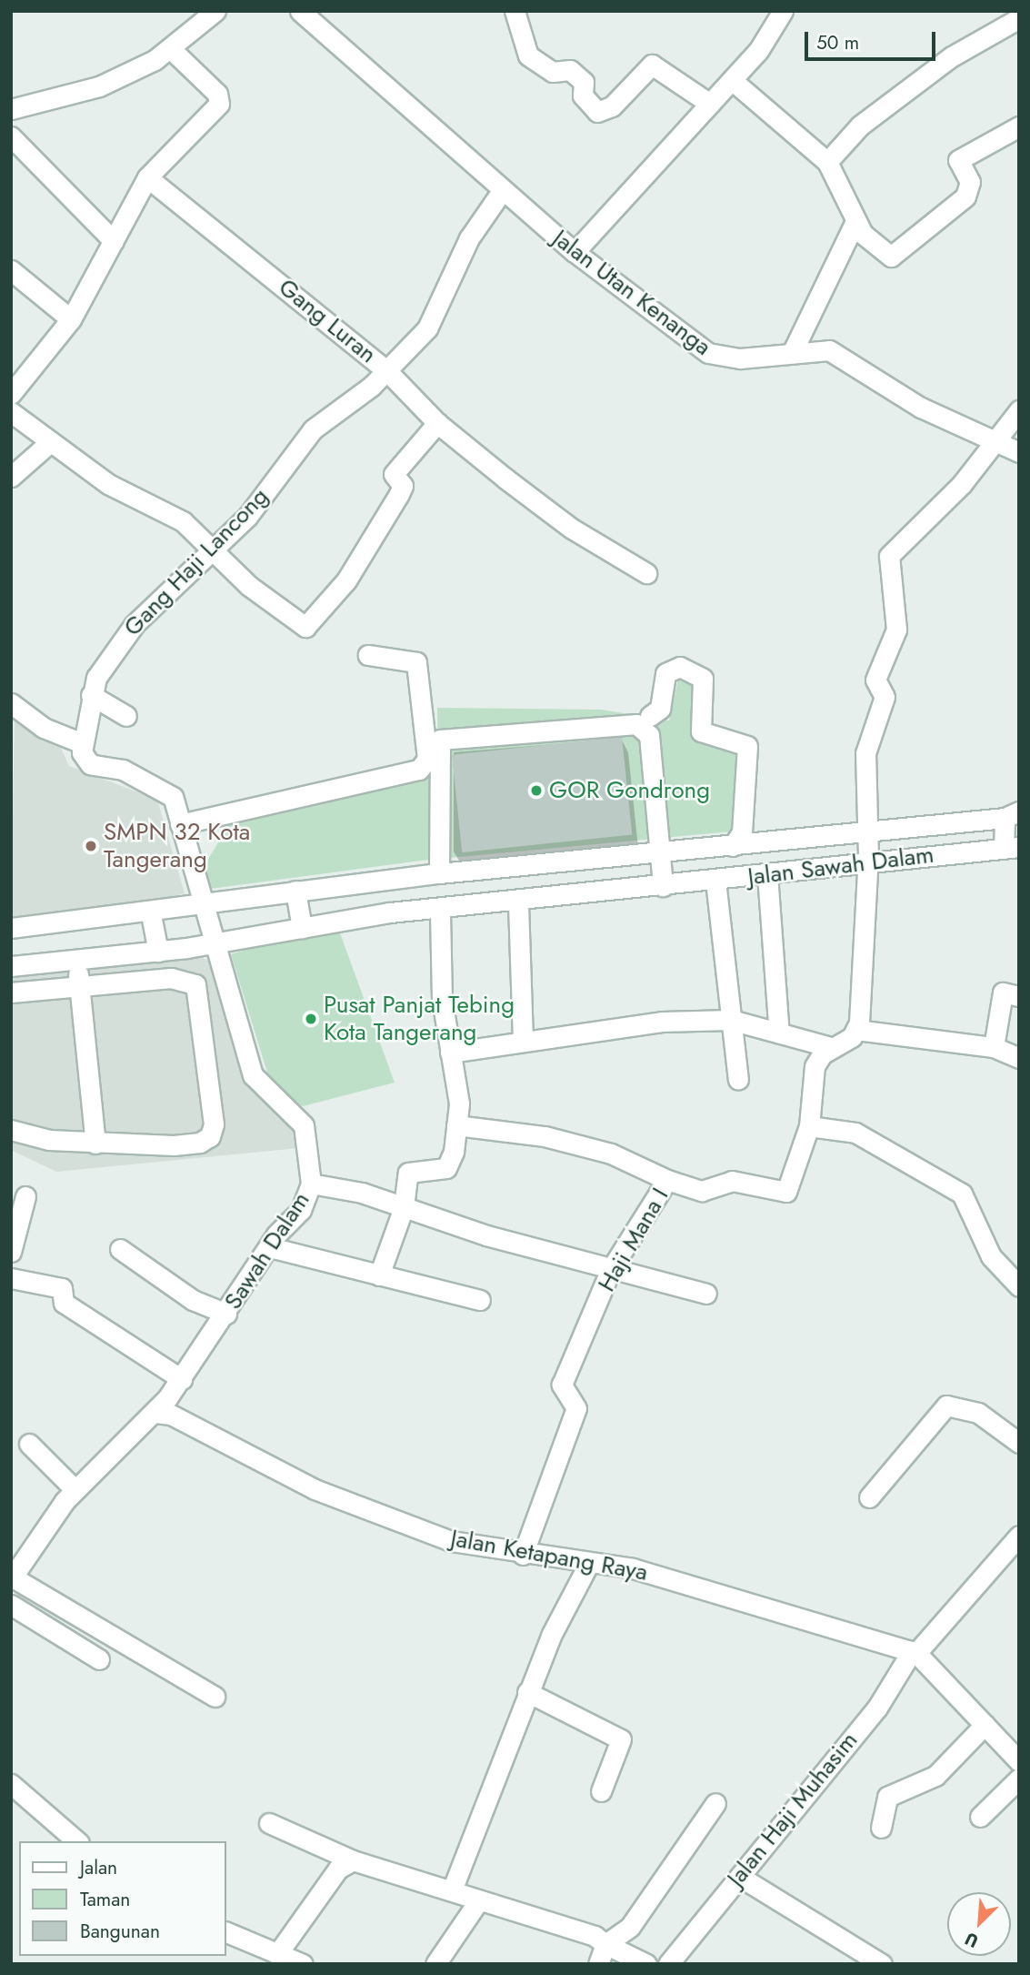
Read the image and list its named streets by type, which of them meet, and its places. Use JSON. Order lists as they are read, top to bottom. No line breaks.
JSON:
{"streets":{"street":["Jalan Utan Kenanga","Gang Luran","Gang Haji Lancong","Jalan Sawah Dalam","Haji Mana I","Sawah Dalam","Jalan Ketapang Raya","Jalan Haji Muhasim"]},"crossings":[["Jalan Utan Kenanga","Gang Haji Lancong"],["Gang Luran","Gang Haji Lancong"],["Haji Mana I","Jalan Ketapang Raya"],["Sawah Dalam","Jalan Ketapang Raya"],["Jalan Ketapang Raya","Jalan Haji Muhasim"]],"places":["GOR Gondrong","SMPN 32 Kota Tangerang","Pusat Panjat Tebing Kota Tangerang"],"legend":["Jalan","Taman","Bangunan"],"scale_bar":"50 m","north":"bottom left"}
